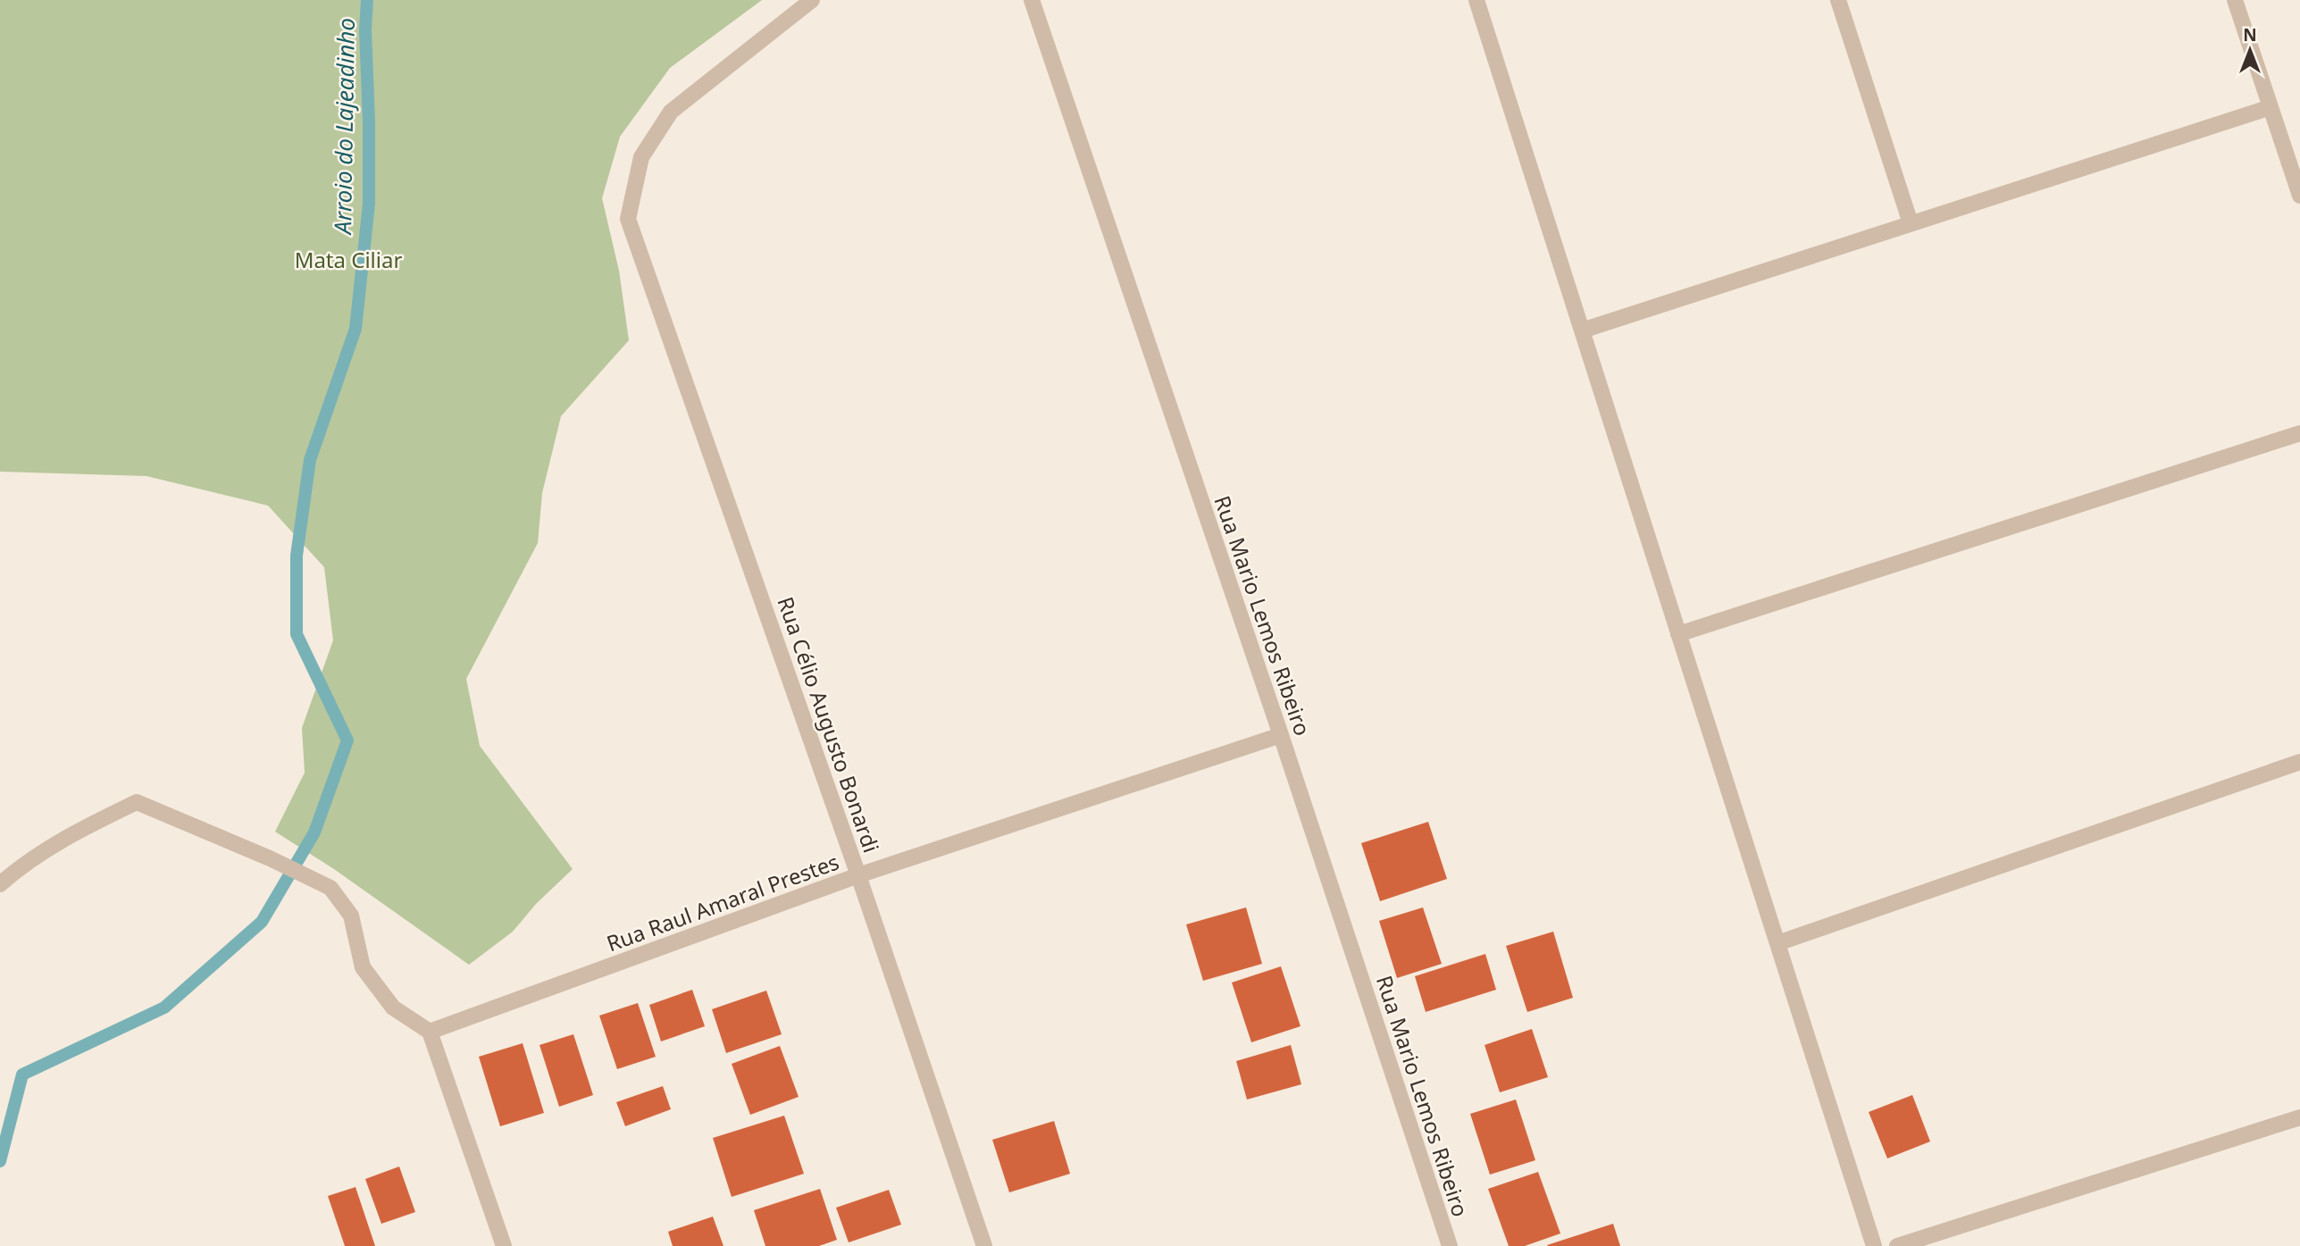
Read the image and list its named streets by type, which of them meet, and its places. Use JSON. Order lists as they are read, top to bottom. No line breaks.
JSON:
{"streets":{"street":["Rua Mario Lemos Ribeiro","Rua Célio Augusto Bonardi","Rua Raul Amaral Prestes"]},"crossings":[["Rua Mario Lemos Ribeiro","Rua Raul Amaral Prestes"],["Rua Célio Augusto Bonardi","Rua Raul Amaral Prestes"]],"water":["Arroio do Lajeadinho"],"parks":["Mata Ciliar"],"north":"top"}
